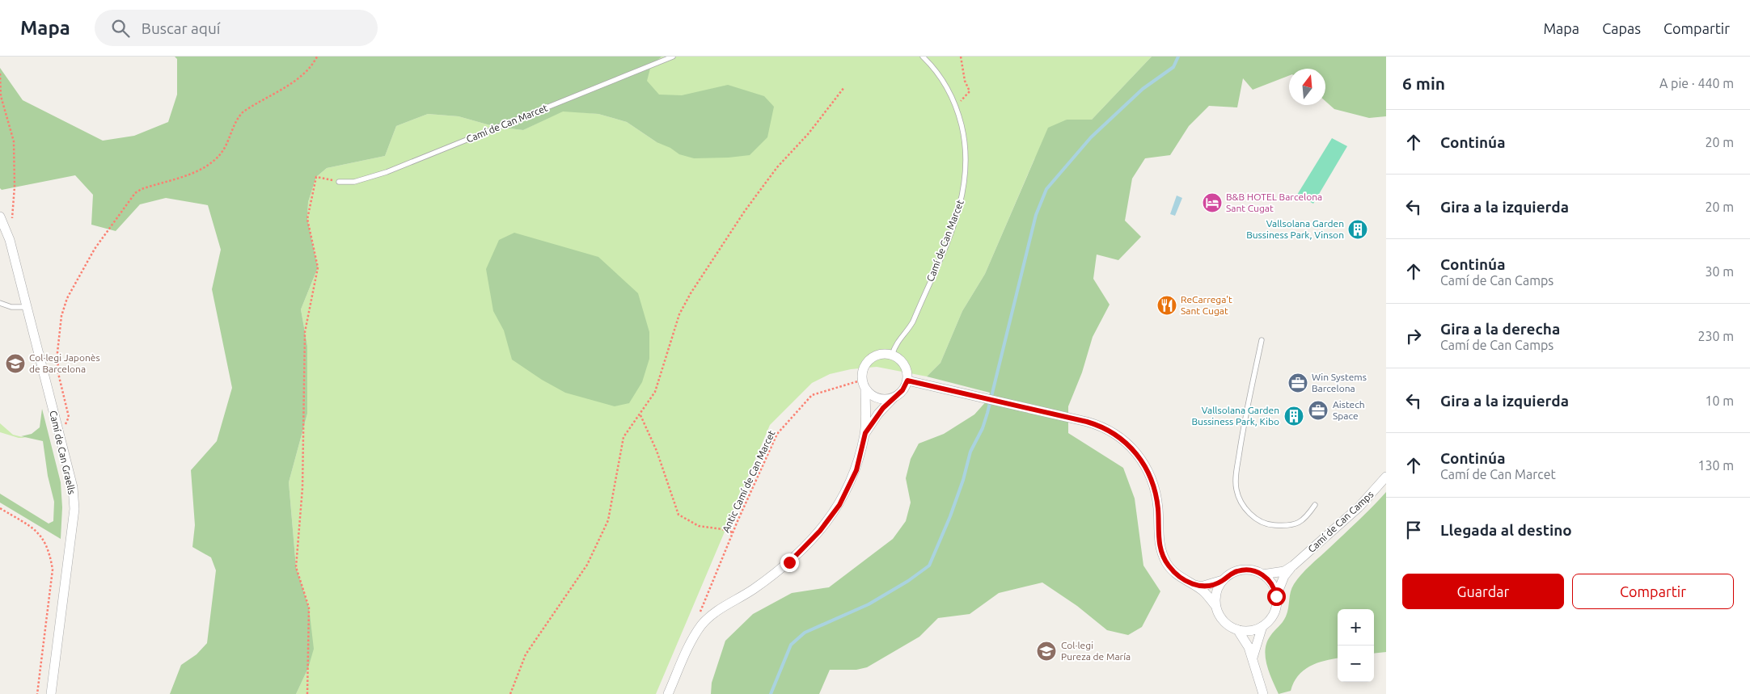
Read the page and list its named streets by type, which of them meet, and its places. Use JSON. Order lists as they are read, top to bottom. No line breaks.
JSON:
{"streets":{"street":["Camí de Can Graells","Camí de Can Camps"],"lane":["Camí de Can Marcet"],"path":["Antic Camí de Can Marcet"]},"crossings":[["Camí de Can Marcet","Antic Camí de Can Marcet"]],"places":{"hotel":["B&B HOTEL Barcelona Sant Cugat"],"building":["Vallsolana Garden Bussiness Park, Vinson","Vallsolana Garden Bussiness Park, Kibo"],"restaurant":["ReCarrega't Sant Cugat"],"school or university":["Col·legi Japonès de Barcelona","Col·legi Pureza de María"],"office":["Win Systems Barcelona","Aistech Space"]},"north":"top","page":{"header":"Mapa","search":"Buscar aquí","nav":["Mapa","Capas","Compartir"],"heading":["6 min","A pie · 440 m"],"list":[["Continúa","20 m"],["Gira a la izquierda","20 m"],["Continúa","Camí de Can Camps","30 m"],["Gira a la derecha","Camí de Can Camps","230 m"],["Gira a la izquierda","10 m"],["Continúa","Camí de Can Marcet","130 m"],"Llegada al destino"],"buttons":["Guardar","Compartir"],"map_buttons":["+","−"]}}
